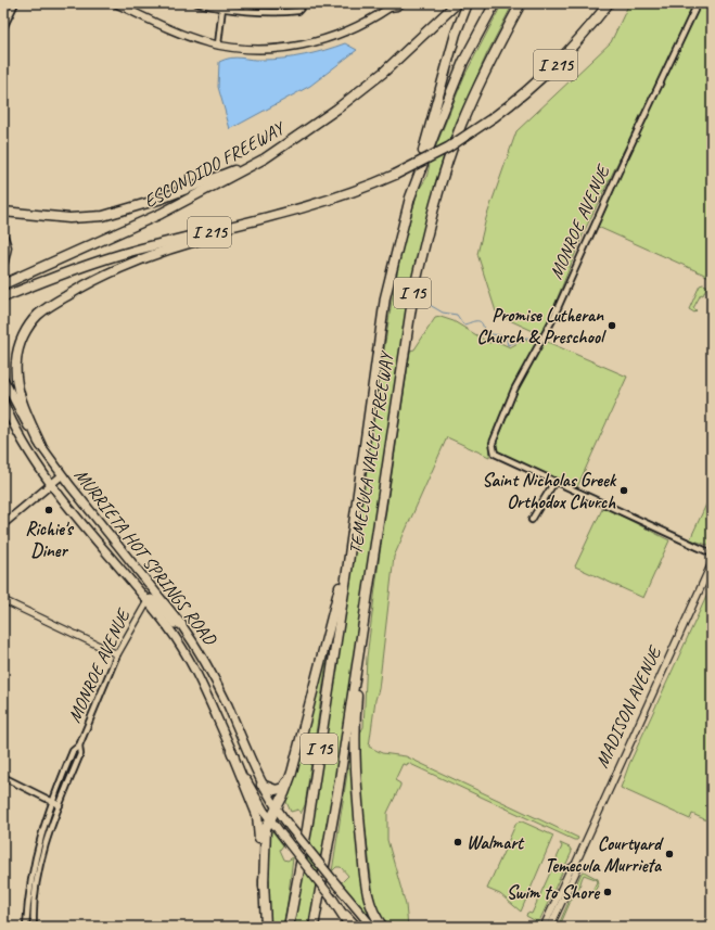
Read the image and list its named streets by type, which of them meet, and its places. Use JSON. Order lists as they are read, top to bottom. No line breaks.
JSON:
{"streets":{"highway":["I 215","ESCONDIDO FREEWAY","I 15","TEMECULA VALLEY FREEWAY"],"main road":["MURRIETA HOT SPRINGS ROAD"],"street":["MONROE AVENUE","MADISON AVENUE"]},"crossings":[["MONROE AVENUE","MURRIETA HOT SPRINGS ROAD"]],"places":["Promise Lutheran Church & Preschool","Saint Nicholas Greek Orthodox Church","Richie's Diner","Walmart","Courtyard Temecula Murrieta","Swim to Shore"]}
